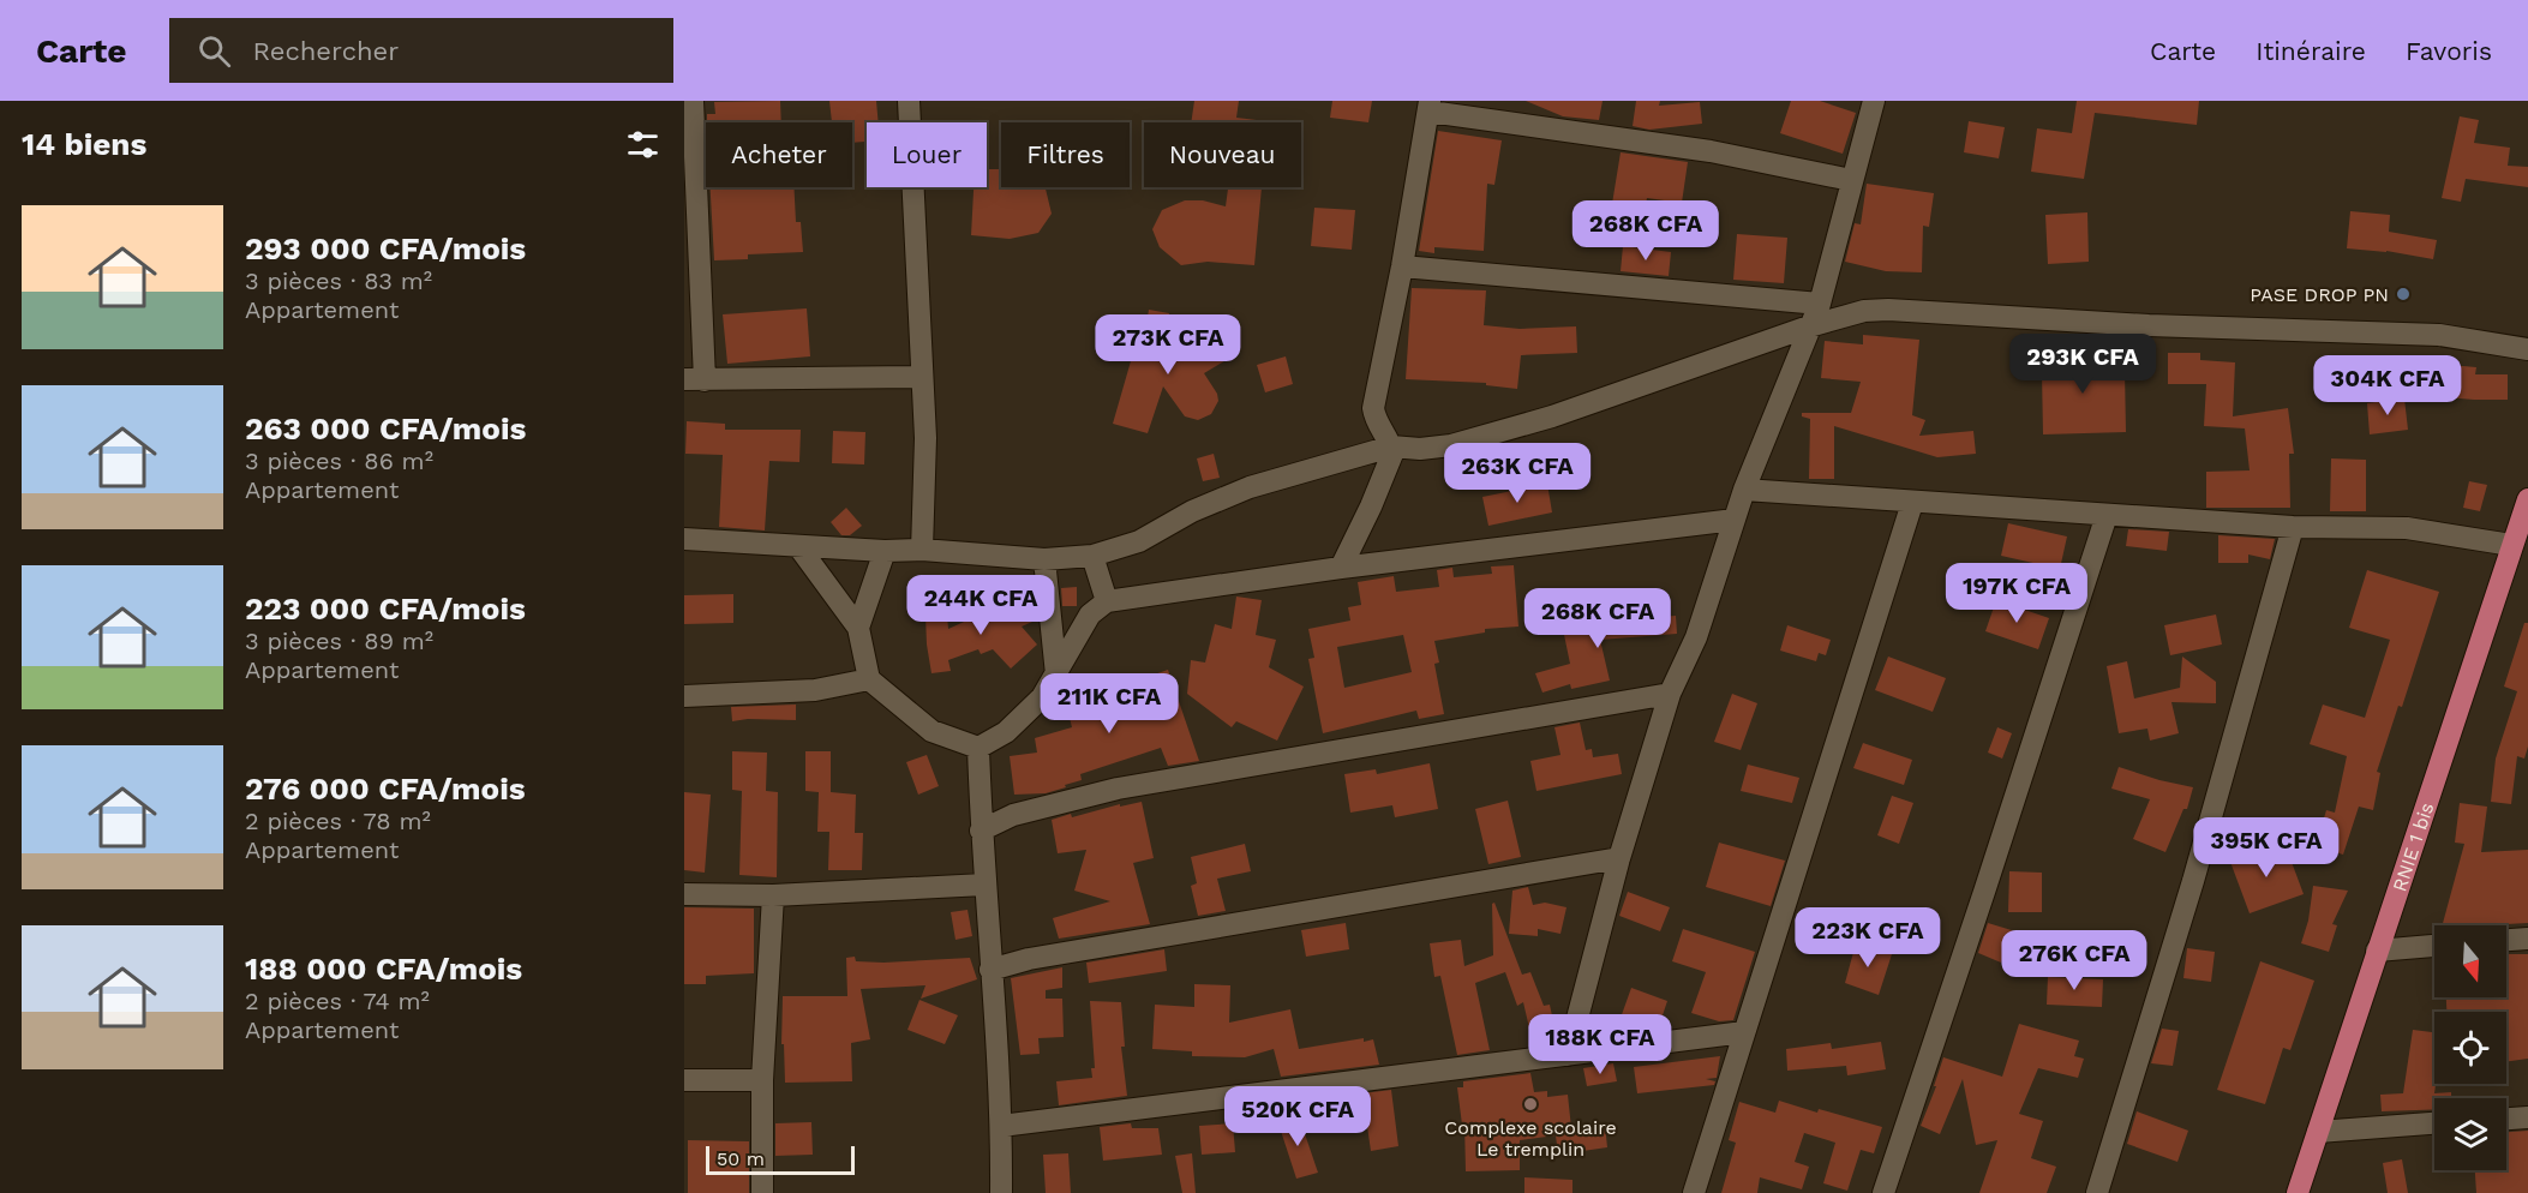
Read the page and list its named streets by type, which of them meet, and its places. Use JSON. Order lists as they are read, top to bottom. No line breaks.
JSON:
{"streets":{"main road":["RNIE 1 bis"]},"places":["PASE DROP PN","Complexe scolaire Le tremplin"],"scale_bar":"50 m","north":"bottom","page":{"header":"Carte","search":"Rechercher","nav":["Carte","Itinéraire","Favoris"],"heading":"14 biens","chip":["Acheter","Louer","Filtres","Nouveau"],"list":[{"name":"293 000 CFA/mois","note":"3 pièces · 83 m² · Appartement"},{"name":"263 000 CFA/mois","note":"3 pièces · 86 m² · Appartement"},{"name":"223 000 CFA/mois","note":"3 pièces · 89 m² · Appartement"},{"name":"276 000 CFA/mois","note":"2 pièces · 78 m² · Appartement"},{"name":"188 000 CFA/mois","note":"2 pièces · 74 m² · Appartement"}],"price":["268K CFA","273K CFA","293K CFA","304K CFA","263K CFA","197K CFA","244K CFA","268K CFA","211K CFA","395K CFA","223K CFA","276K CFA","188K CFA","520K CFA"],"scale":"50 m"}}
